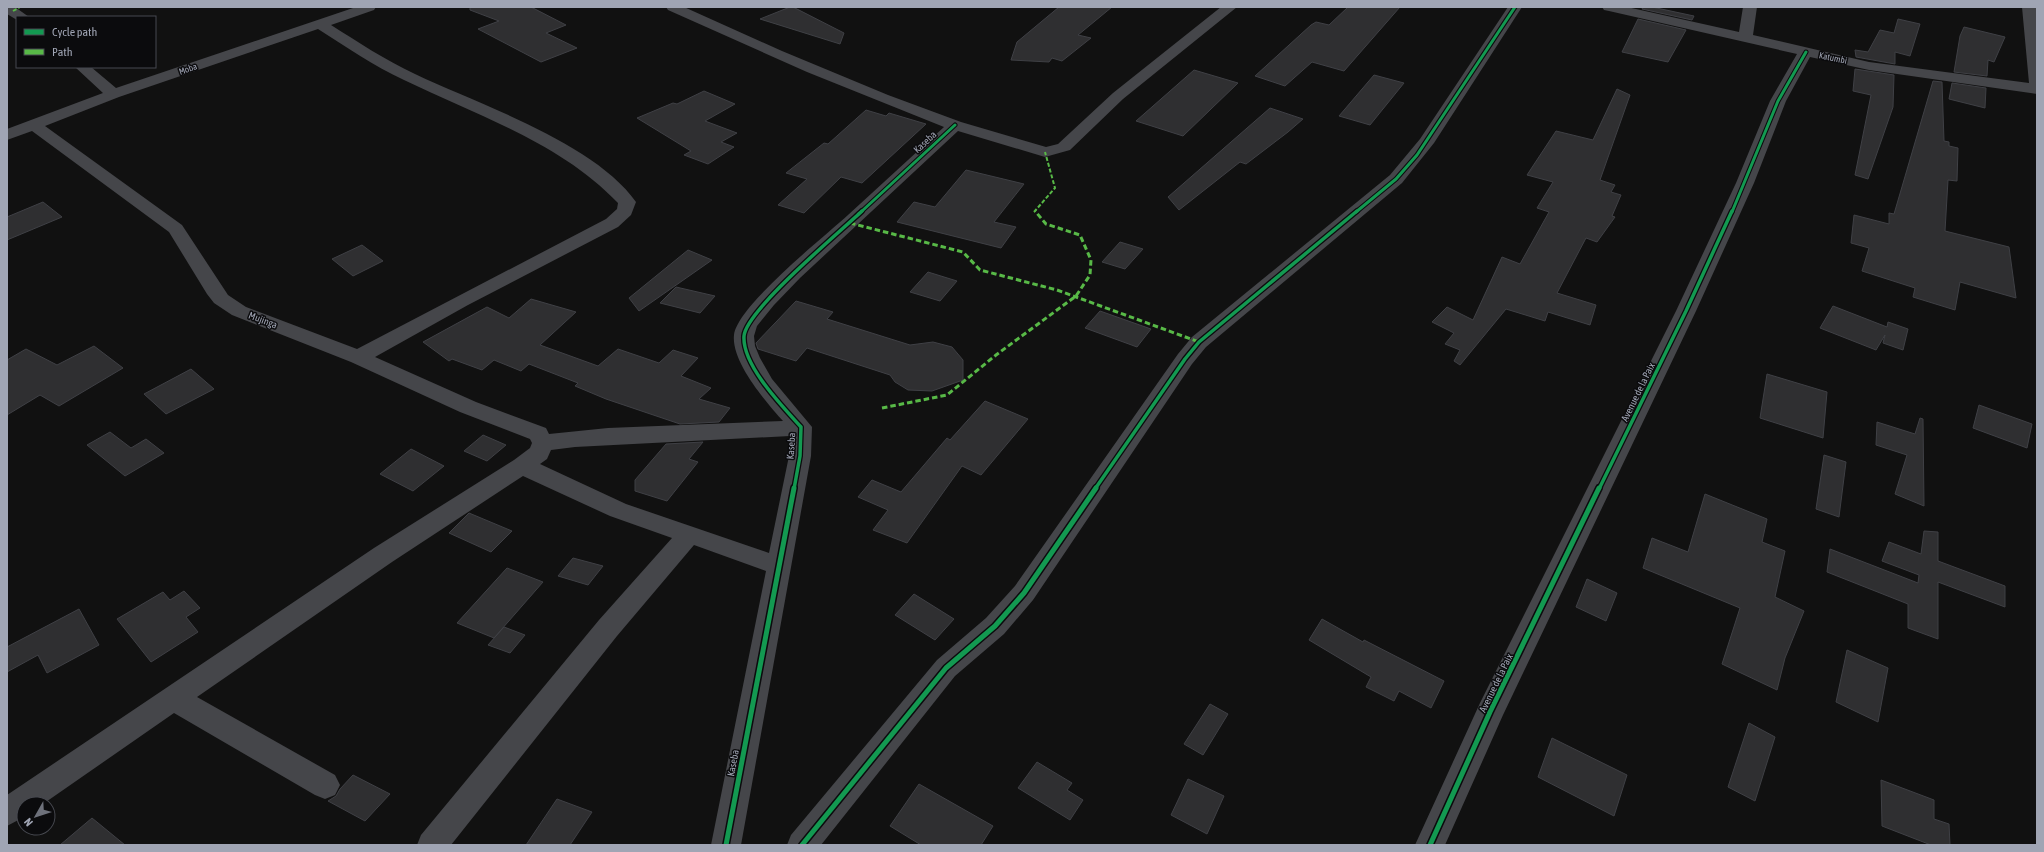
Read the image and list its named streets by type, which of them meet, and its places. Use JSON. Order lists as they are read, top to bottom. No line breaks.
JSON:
{"streets":{"street":["Katumbi","Moba","Kaseba","Mujinga","Avenue de la Paix"]},"crossings":[["Katumbi","Avenue de la Paix"],["Moba","Mujinga"]],"legend":["Cycle path","Path"],"north":"bottom left"}
